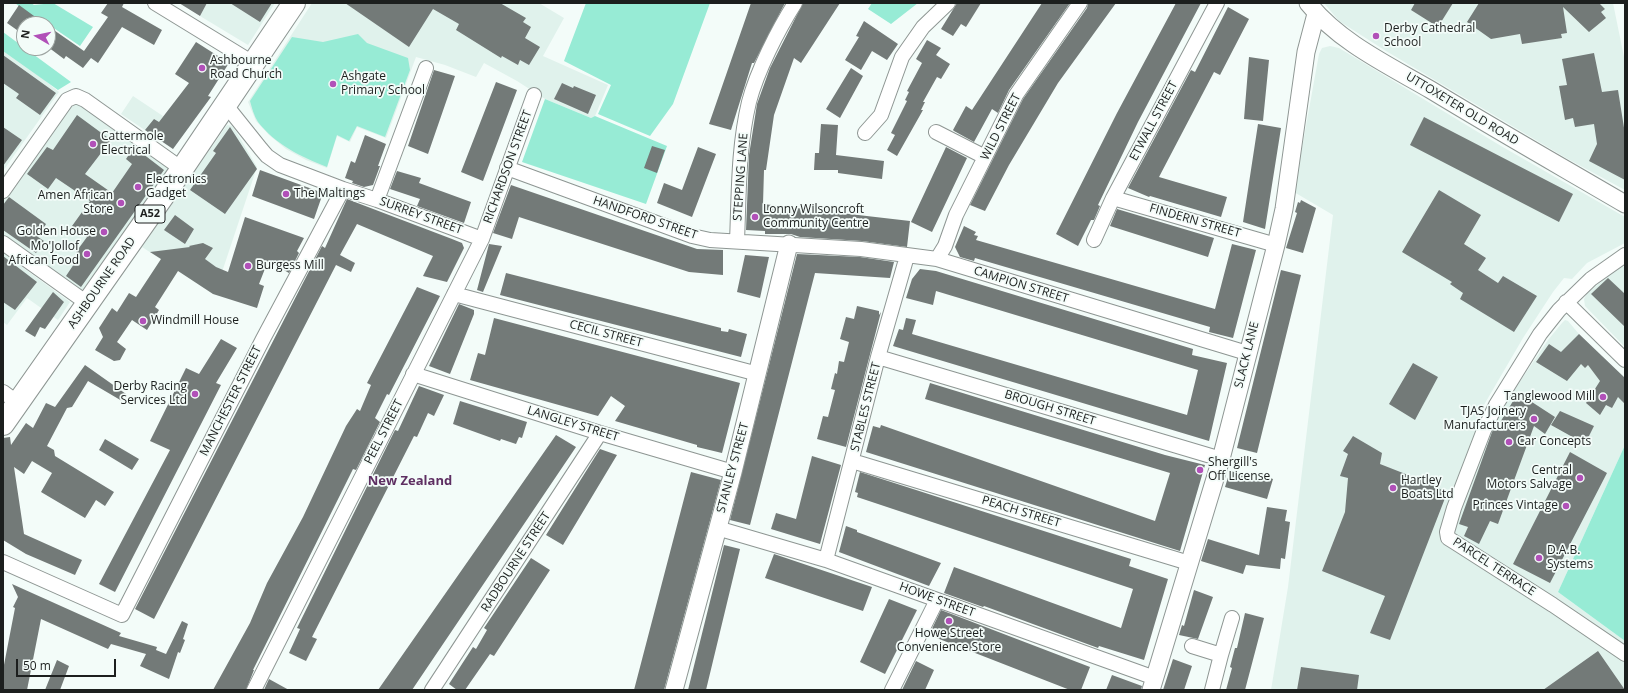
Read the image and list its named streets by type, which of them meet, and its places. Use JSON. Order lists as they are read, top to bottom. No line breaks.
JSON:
{"streets":{"main road":["A52","ASHBOURNE ROAD"],"street":["UTTOXETER OLD ROAD","ETWALL STREET","WILD STREET","RICHARDSON STREET","STEPPING LANE","SURREY STREET","HANDFORD STREET","FINDERN STREET","CAMPION STREET","CECIL STREET","SLACK LANE","MANCHESTER STREET","STABLES STREET","BROUGH STREET","LANGLEY STREET","PEEL STREET","STANLEY STREET","PEACH STREET","RADBOURNE STREET","PARCEL TERRACE","HOWE STREET"]},"crossings":[["UTTOXETER OLD ROAD","SLACK LANE"],["ETWALL STREET","FINDERN STREET"],["WILD STREET","CAMPION STREET"],["RICHARDSON STREET","SURREY STREET"],["RICHARDSON STREET","HANDFORD STREET"],["RICHARDSON STREET","PEEL STREET"],["STEPPING LANE","HANDFORD STREET"],["SURREY STREET","ASHBOURNE ROAD"],["SURREY STREET","MANCHESTER STREET"],["SURREY STREET","PEEL STREET"],["HANDFORD STREET","CAMPION STREET"],["HANDFORD STREET","STANLEY STREET"],["FINDERN STREET","SLACK LANE"],["CAMPION STREET","SLACK LANE"],["CAMPION STREET","STABLES STREET"],["CAMPION STREET","STANLEY STREET"],["CECIL STREET","PEEL STREET"],["CECIL STREET","STANLEY STREET"],["SLACK LANE","BROUGH STREET"],["SLACK LANE","PEACH STREET"],["SLACK LANE","HOWE STREET"],["STABLES STREET","BROUGH STREET"],["STABLES STREET","PEACH STREET"],["STABLES STREET","HOWE STREET"],["LANGLEY STREET","PEEL STREET"],["LANGLEY STREET","STANLEY STREET"],["LANGLEY STREET","RADBOURNE STREET"],["STANLEY STREET","HOWE STREET"]],"districts":["New Zealand"],"places":["Derby Cathedral School","Ashbourne Road Church","Ashgate Primary School","Cattermole Electrical","Electronics Gadget","The Maltings","Amen African Store","Lonny Wilsoncroft Community Centre","Golden House","Mo'Jollof African Food","Burgess Mill","Windmill House","Derby Racing Services Ltd","Tanglewood Mill","TJAS Joinery Manufacturers","Car Concepts","Shergill's Off License","Central Motors Salvage","Hartley Boats Ltd","Princes Vintage","D.A.B. Systems","Howe Street Convenience Store"],"scale_bar":"50 m","north":"left"}
